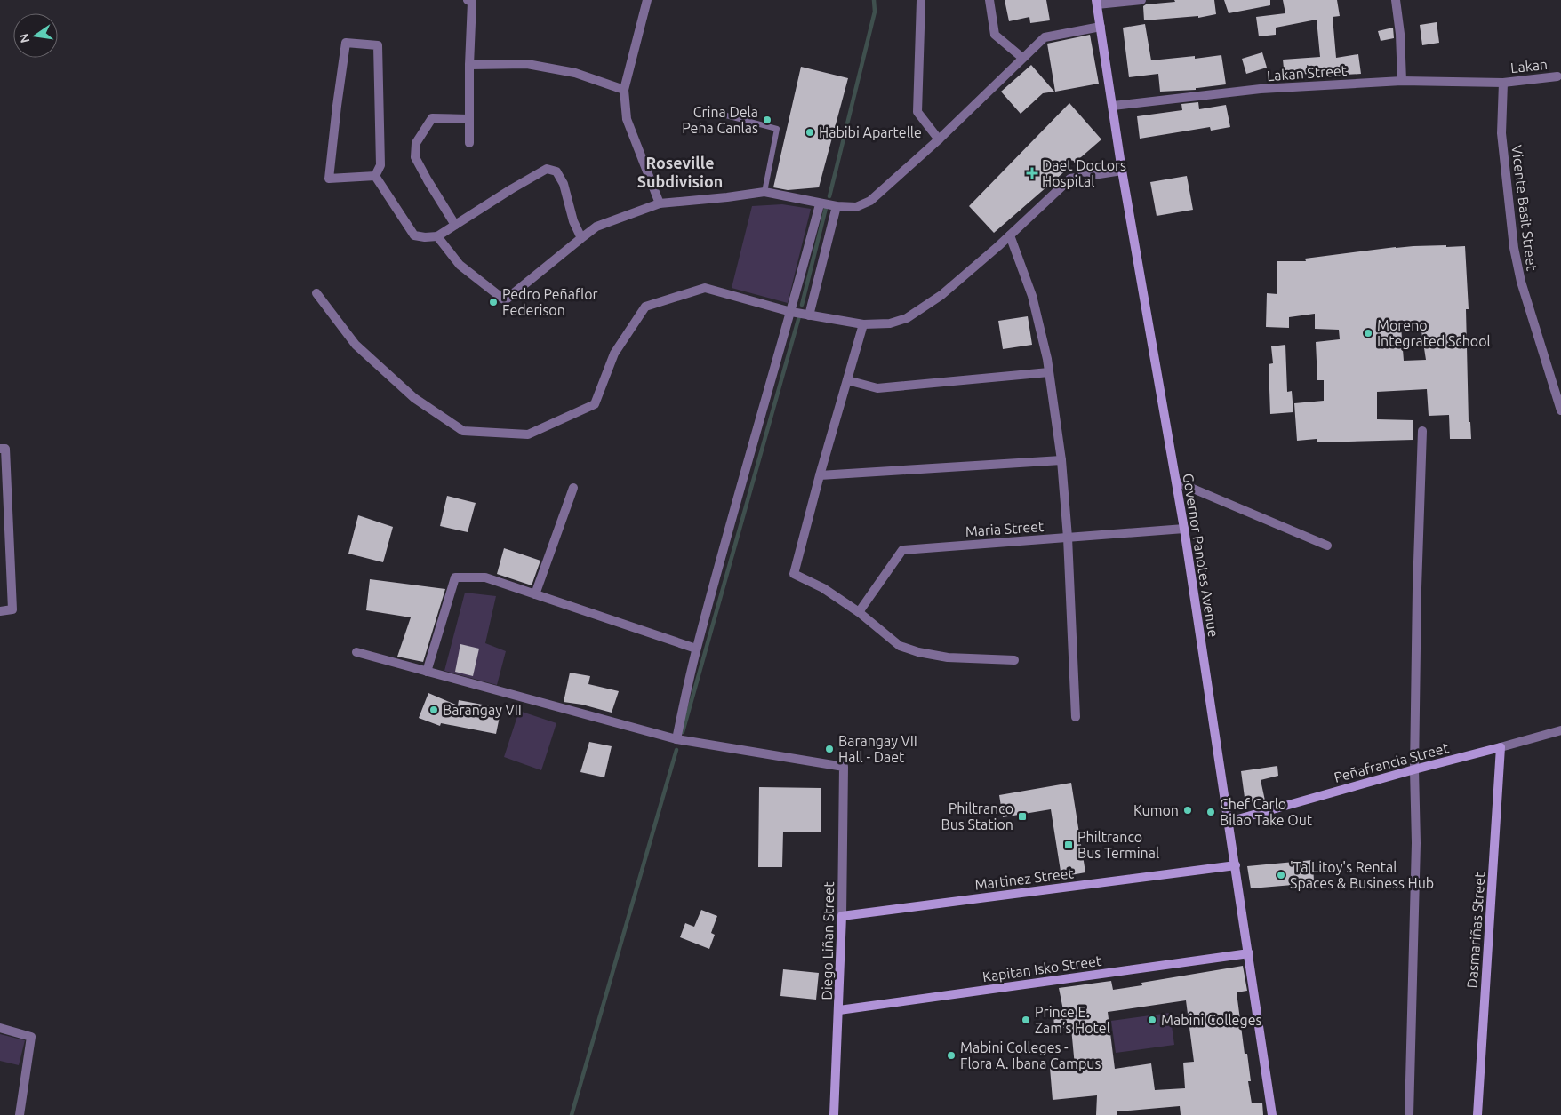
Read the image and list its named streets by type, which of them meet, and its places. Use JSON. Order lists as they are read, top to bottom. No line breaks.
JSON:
{"streets":{"street":["Lakan","Lakan Street","Vicente Basit Street","Maria Street","Governor Panotes Avenue","Peñafrancia Street","Martinez Street","Dasmariñas Street","Diego Liñan Street","Kapitan Isko Street"]},"crossings":[["Lakan","Lakan Street"],["Lakan","Vicente Basit Street"],["Lakan Street","Vicente Basit Street"],["Lakan Street","Governor Panotes Avenue"],["Maria Street","Governor Panotes Avenue"],["Governor Panotes Avenue","Peñafrancia Street"],["Governor Panotes Avenue","Martinez Street"],["Governor Panotes Avenue","Kapitan Isko Street"],["Peñafrancia Street","Dasmariñas Street"],["Martinez Street","Diego Liñan Street"],["Diego Liñan Street","Kapitan Isko Street"]],"districts":["Roseville Subdivision"],"places":{"other":["Crina Dela Peña Canlas","Habibi Apartelle","Pedro Peñaflor Federison","Moreno Integrated School","Barangay VII","Barangay VII Hall - Daet","Kumon","Chef Carlo Bilao Take Out","'Ta Litoy's Rental Spaces & Business Hub","Prince E. Zam’s Hotel","Mabini Colleges","Mabini Colleges - Flora A. Ibana Campus"],"health":["Daet Doctors Hospital"],"transit":["Philtranco Bus Station","Philtranco Bus Terminal"]},"north":"left"}
